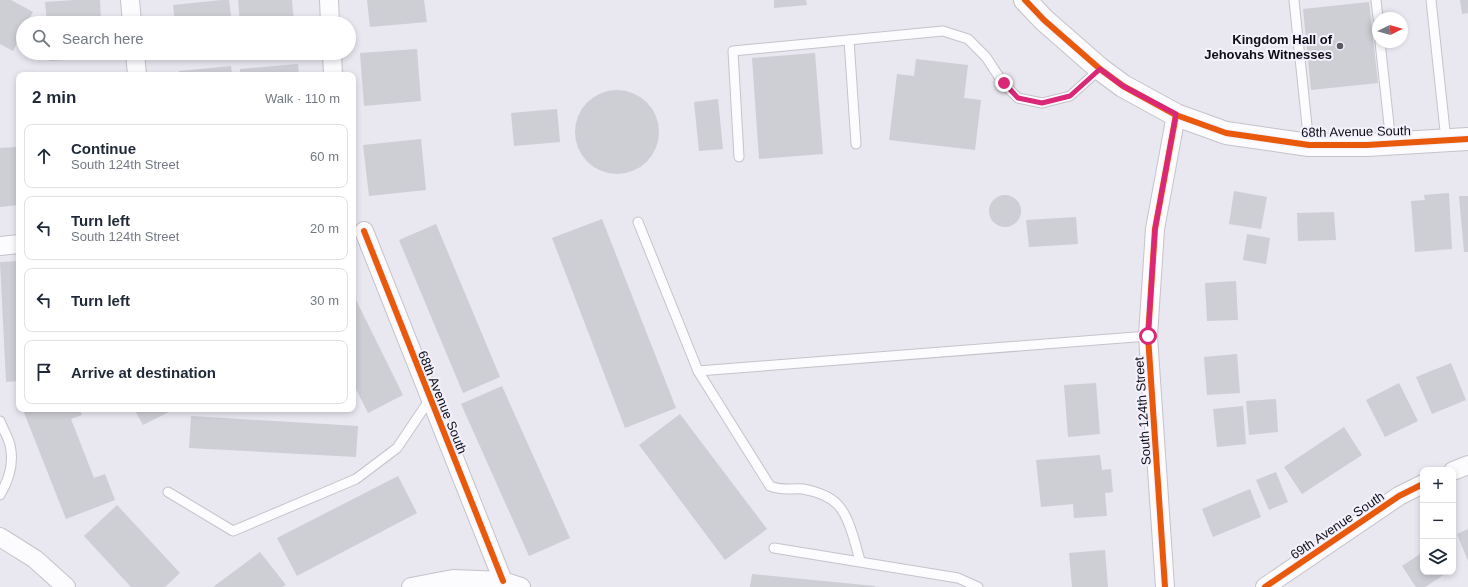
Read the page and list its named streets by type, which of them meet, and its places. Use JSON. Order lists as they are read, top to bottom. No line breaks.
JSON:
{"streets":{"street":["68th Avenue South","South 124th Street","69th Avenue South"]},"crossings":[["68th Avenue South","South 124th Street"]],"places":["Kingdom Hall of Jehovahs Witnesses"],"north":"right","page":{"search":"Search here","heading":["2 min","Walk · 110 m"],"list":[["Continue","South 124th Street","60 m"],["Turn left","South 124th Street","20 m"],["Turn left","30 m"],"Arrive at destination"],"map_buttons":["+","−"]}}
